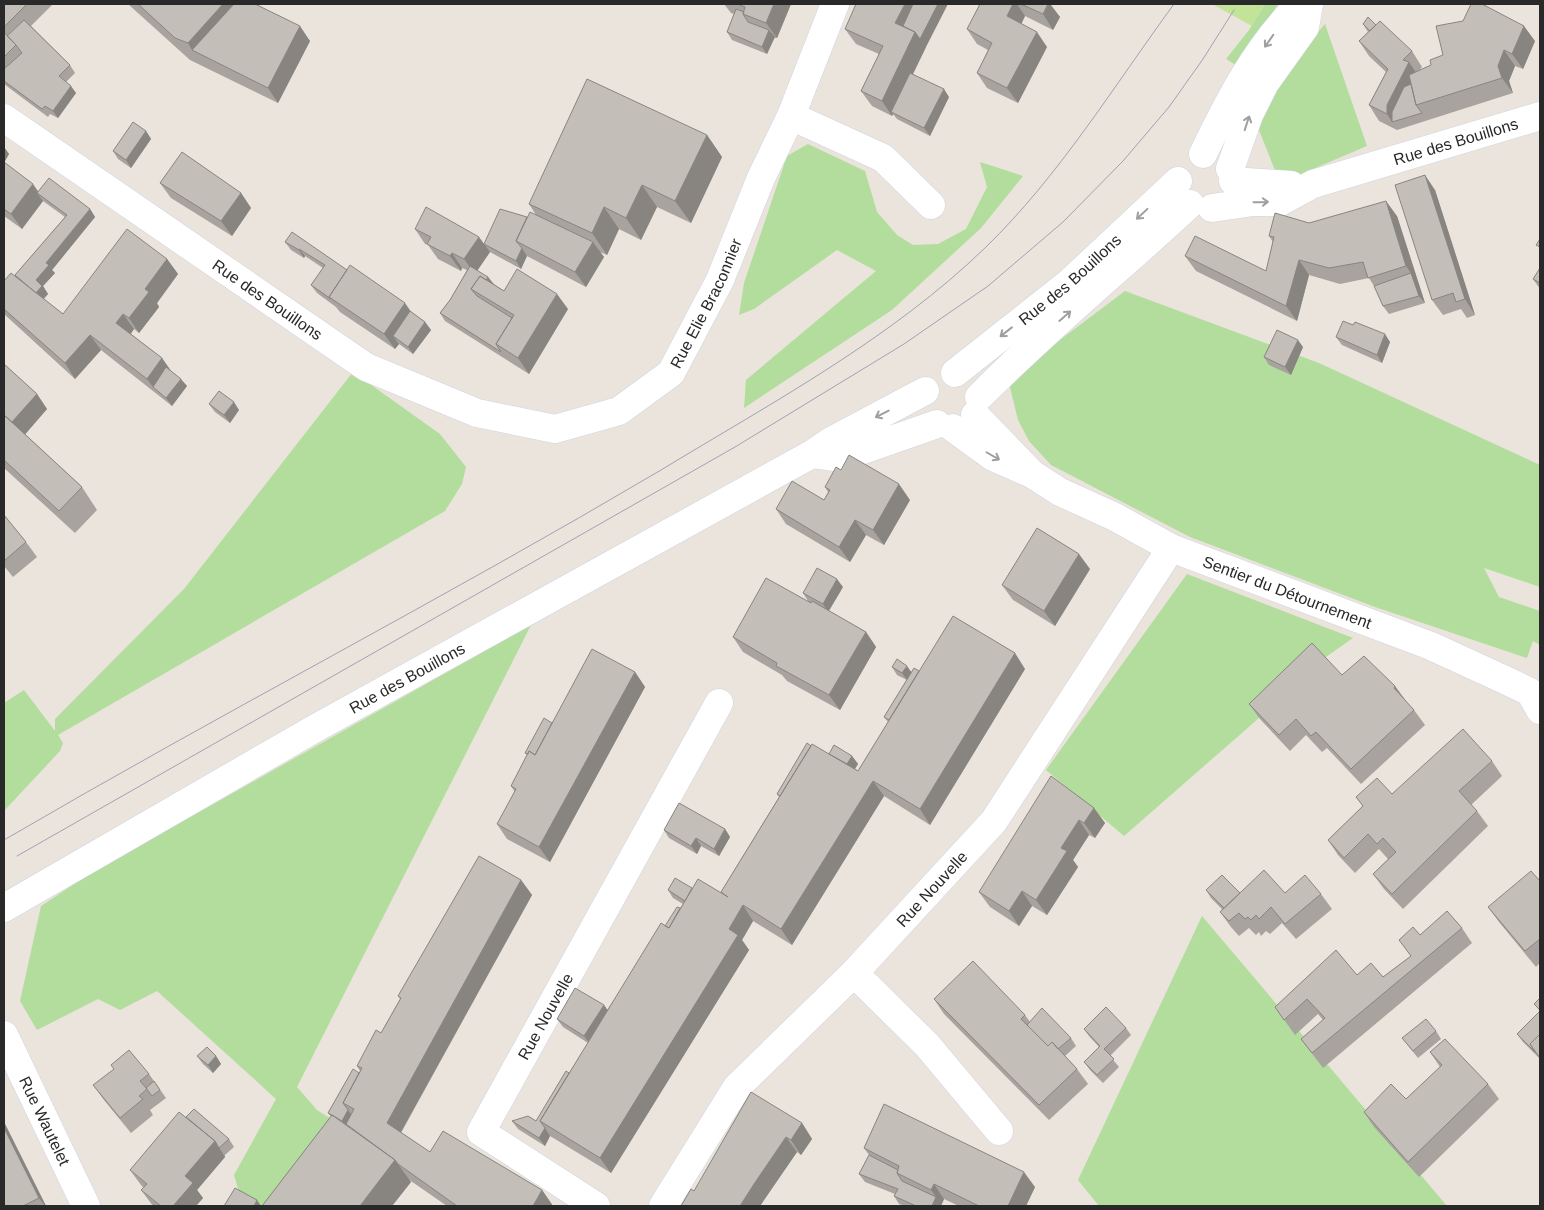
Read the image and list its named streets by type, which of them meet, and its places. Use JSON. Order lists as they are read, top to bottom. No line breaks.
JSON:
{"streets":{"street":["Rue des Bouillons","Rue Elie Braconnier","Sentier du Détournement","Rue Nouvelle","Rue Wautelet"]},"crossings":[["Rue des Bouillons","Rue Elie Braconnier"],["Rue des Bouillons","Sentier du Détournement"],["Sentier du Détournement","Rue Nouvelle"]]}
